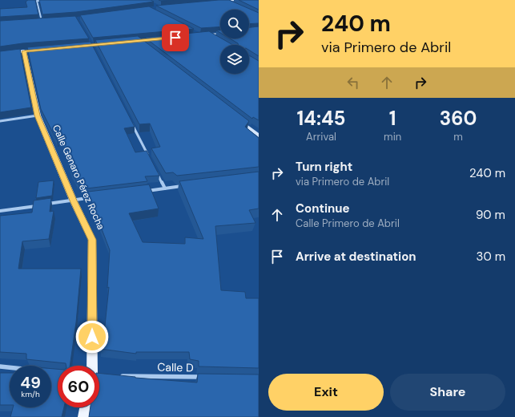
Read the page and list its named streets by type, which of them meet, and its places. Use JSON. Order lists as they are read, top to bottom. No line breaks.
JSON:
{"streets":{"main road":["Calle Genaro Pérez Rocha"],"street":["Calle D"]},"page":{"turn":["240 m","via Primero de Abril"],"eta":["14:45","Arrival","1","min","360","m"],"list":[{"name":"Turn right","note":"via Primero de Abril","value":"240 m"},{"name":"Continue","note":"Calle Primero de Abril","value":"90 m"},{"name":"Arrive at destination","value":"30 m"}],"speed":"49 km/h","limit":"60","buttons":["Exit","Share"]}}
